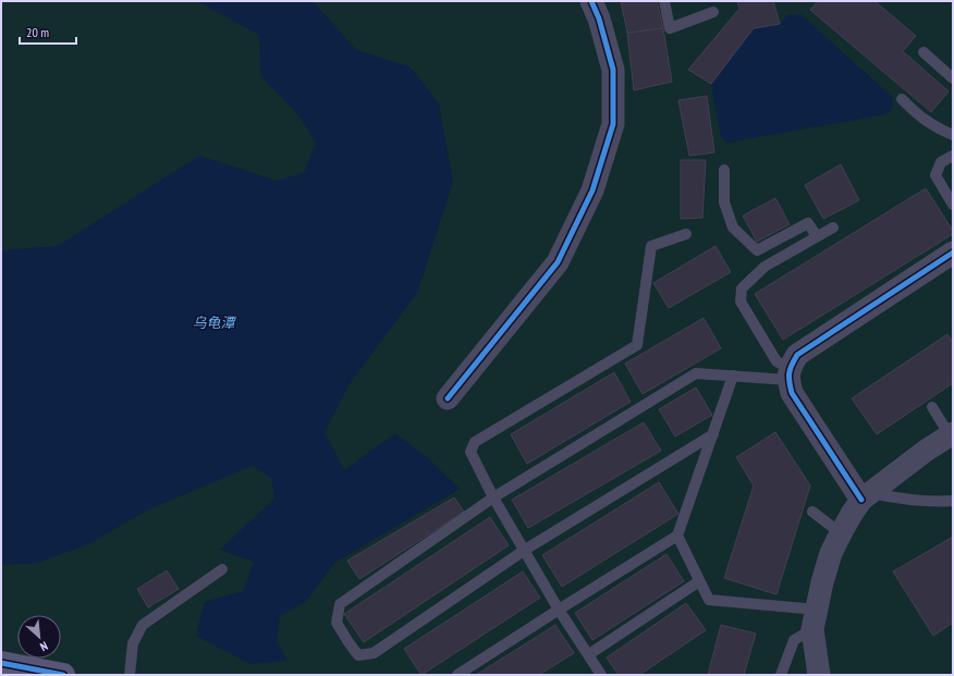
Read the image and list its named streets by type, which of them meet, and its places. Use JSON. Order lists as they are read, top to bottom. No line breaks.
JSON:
{"water":["乌龟潭"],"scale_bar":"20 m","north":"bottom right"}
